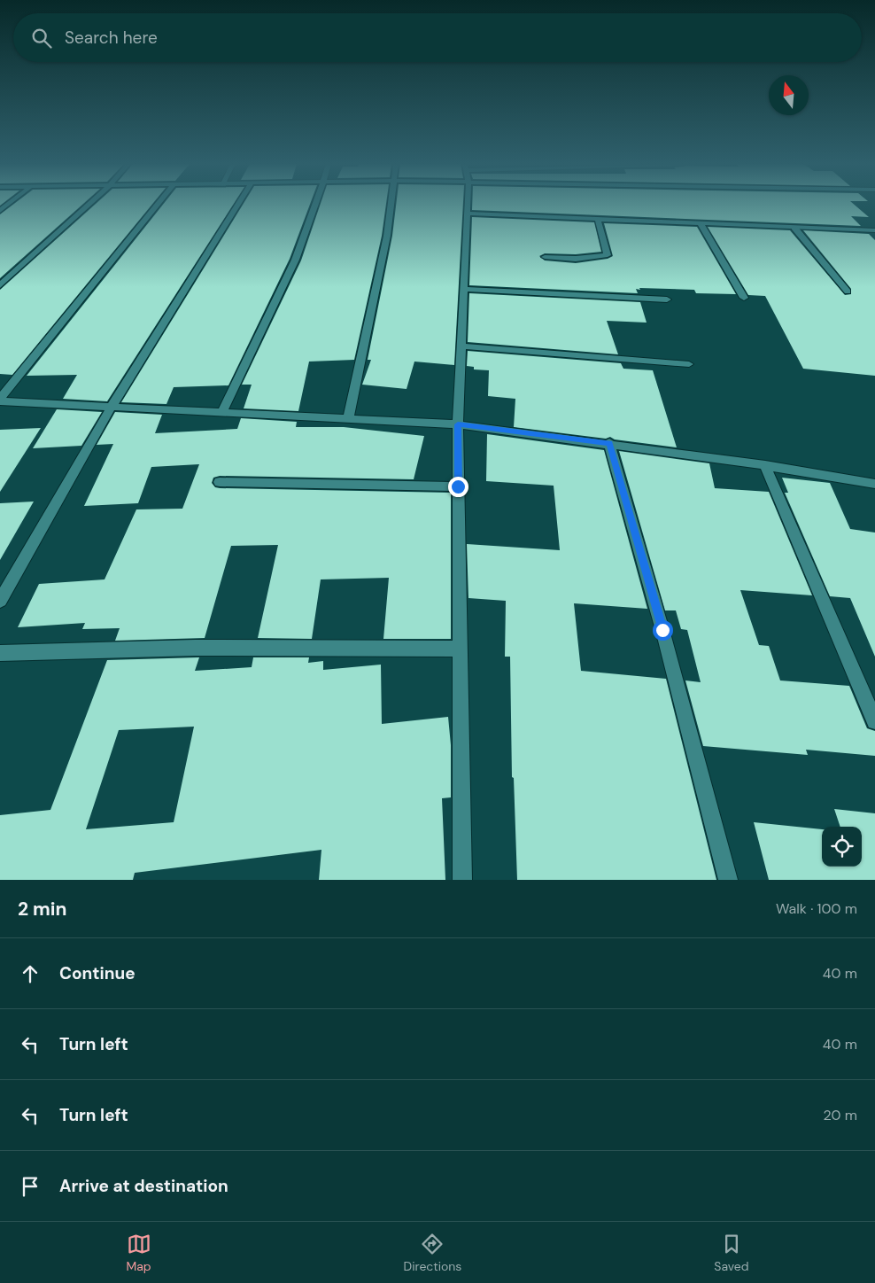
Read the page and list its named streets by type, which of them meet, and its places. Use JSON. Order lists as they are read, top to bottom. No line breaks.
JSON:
{"north":"top","page":{"search":"Search here","heading":["2 min","Walk · 100 m"],"list":[["Continue","40 m"],["Turn left","40 m"],["Turn left","20 m"],"Arrive at destination"],"nav":["Map","Directions","Saved"]}}
